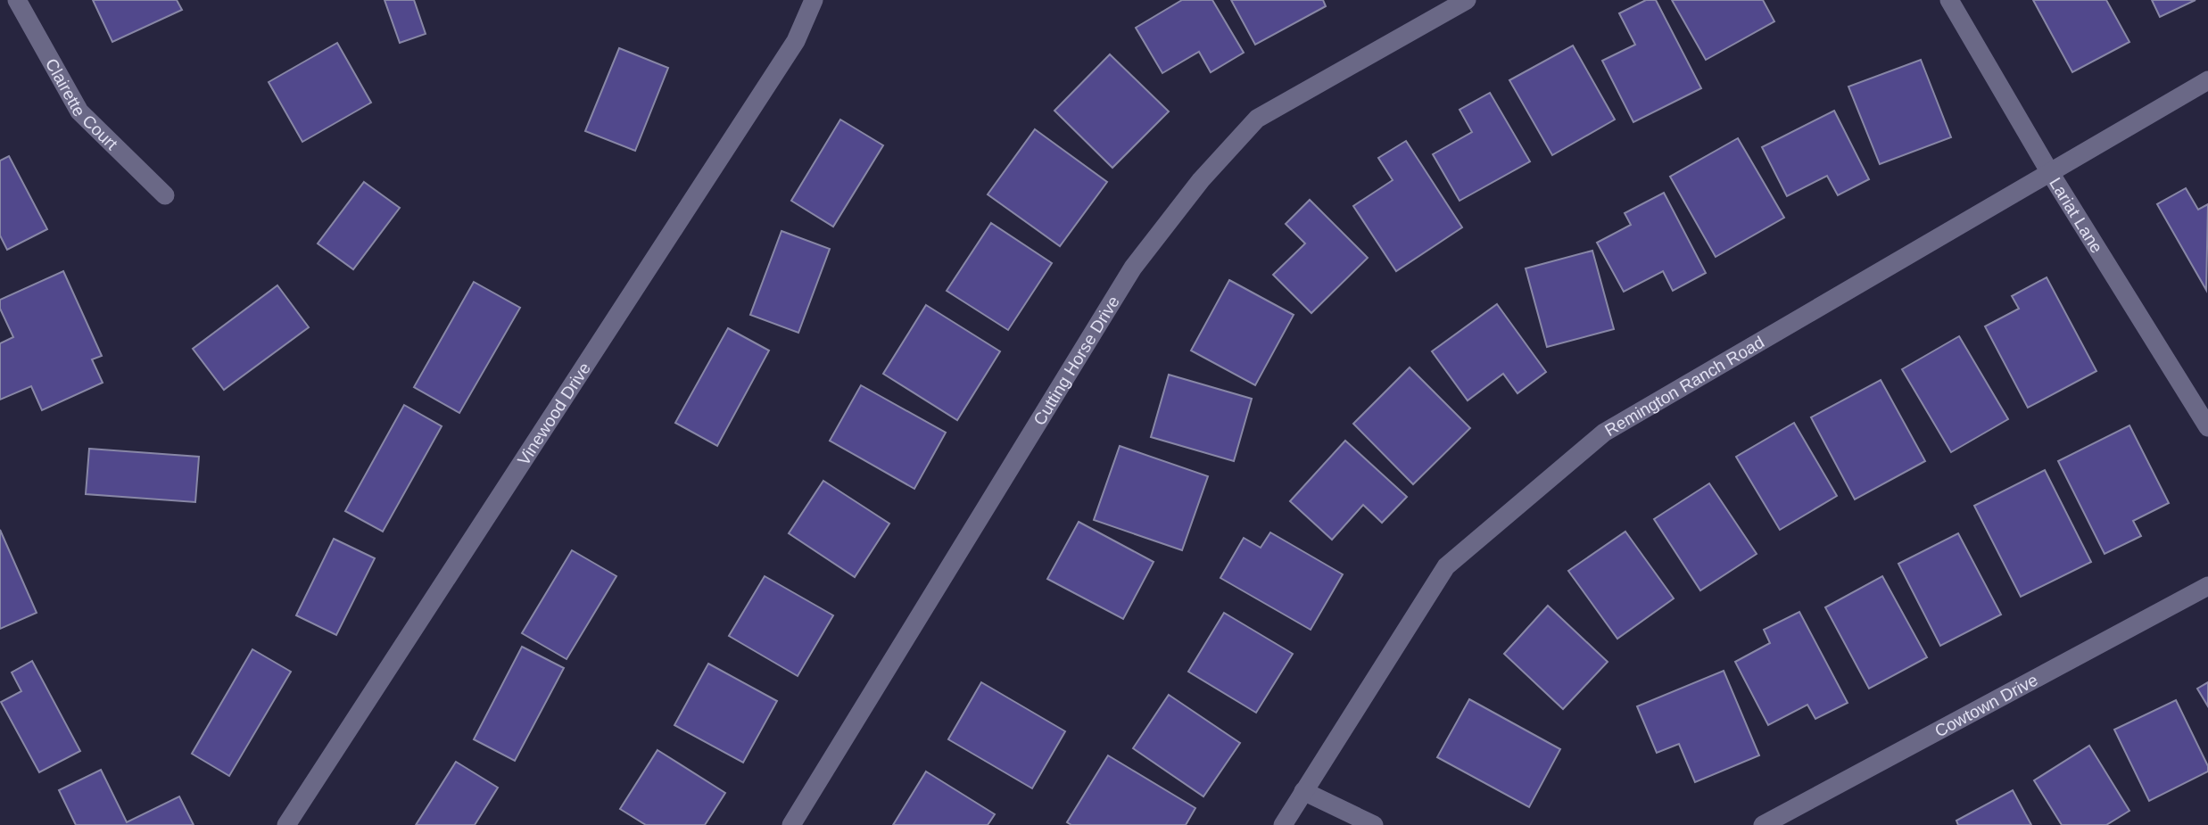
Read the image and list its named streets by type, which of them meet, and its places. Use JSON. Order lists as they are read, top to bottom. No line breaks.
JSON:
{"streets":{"street":["Clairette Court","Lariat Lane","Cutting Horse Drive","Remington Ranch Road","Vinewood Drive","Cowtown Drive"]},"crossings":[["Lariat Lane","Remington Ranch Road"]]}
